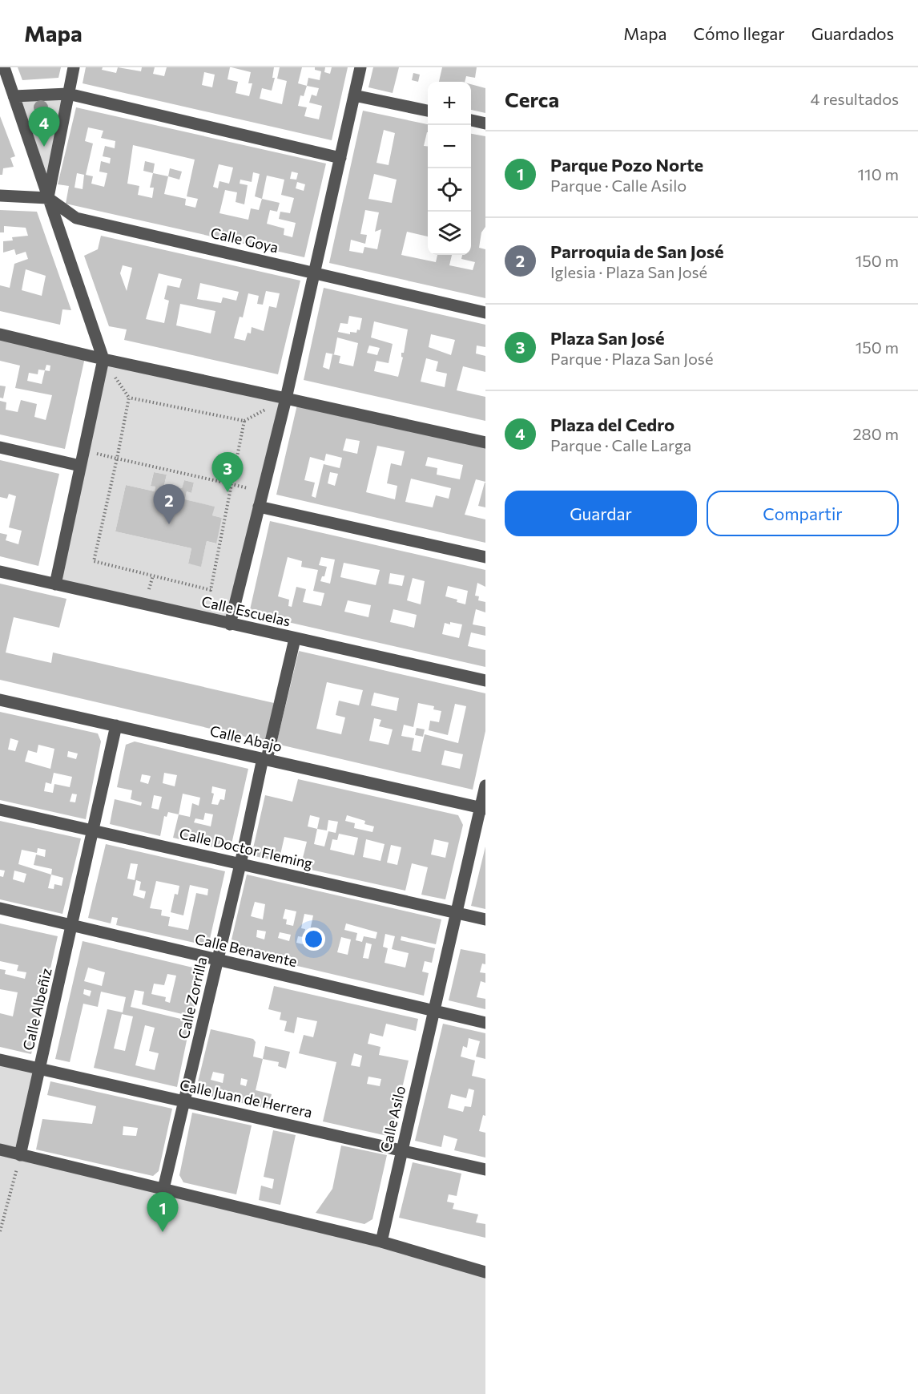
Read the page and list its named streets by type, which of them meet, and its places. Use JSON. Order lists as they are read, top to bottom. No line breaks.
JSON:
{"streets":{"street":["Calle Goya","Calle Escuelas","Calle Abajo","Calle Doctor Fleming","Calle Benavente","Calle Zorrilla","Calle Albeñiz","Calle Juan de Herrera","Calle Asilo"]},"crossings":[["Calle Escuelas","Calle Zorrilla"],["Calle Abajo","Calle Zorrilla"],["Calle Abajo","Calle Albeñiz"],["Calle Abajo","Calle Asilo"],["Calle Doctor Fleming","Calle Zorrilla"],["Calle Doctor Fleming","Calle Albeñiz"],["Calle Doctor Fleming","Calle Asilo"],["Calle Benavente","Calle Zorrilla"],["Calle Benavente","Calle Albeñiz"],["Calle Benavente","Calle Asilo"],["Calle Zorrilla","Calle Juan de Herrera"],["Calle Albeñiz","Calle Juan de Herrera"],["Calle Juan de Herrera","Calle Asilo"]],"page":{"header":"Mapa","nav":["Mapa","Cómo llegar","Guardados"],"heading":["Cerca","4 resultados"],"map_buttons":["+","−"],"pins":["4","3","2","1"],"list":[{"mark":"1","name":"Parque Pozo Norte","note":"Parque · Calle Asilo","value":"110 m"},{"mark":"2","name":"Parroquia de San José","note":"Iglesia · Plaza San José","value":"150 m"},{"mark":"3","name":"Plaza San José","note":"Parque · Plaza San José","value":"150 m"},{"mark":"4","name":"Plaza del Cedro","note":"Parque · Calle Larga","value":"280 m"}],"buttons":["Guardar","Compartir"]}}
